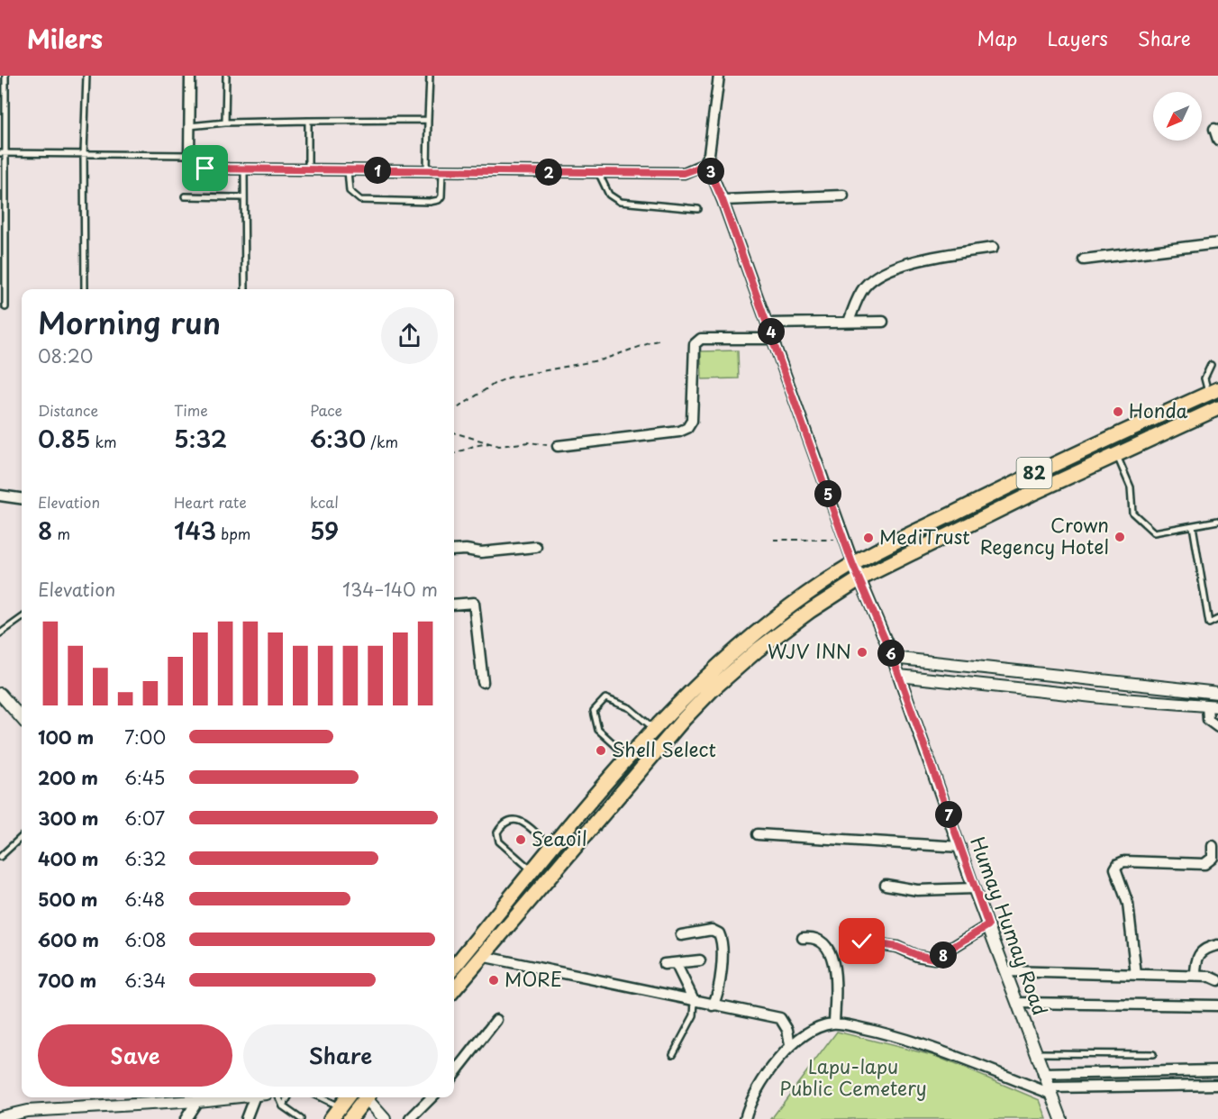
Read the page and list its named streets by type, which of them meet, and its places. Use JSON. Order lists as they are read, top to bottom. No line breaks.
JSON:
{"streets":{"main road":["82"],"street":["Humay Humay Road"]},"crossings":[["82","Humay Humay Road"]],"parks":["Lapu-lapu Public Cemetery"],"places":["Honda","Crown Regency Hotel","MediTrust","WJV INN","Shell Select","Seaoil","MORE"],"north":"bottom left","page":{"header":"Milers","nav":["Map","Layers","Share"],"pins":["1","3","2","4","5","6","7","8"],"heading":["Morning run","08:20"],"stats":[["Distance","0.85 km"],["Time","5:32"],["Pace","6:30 /km"],["Elevation","8 m"],["Heart rate","143 bpm"],["kcal","59"]],"chart":["Elevation","134–140 m"],"list":[{"name":"100 m","note":"7:00"},{"name":"200 m","note":"6:45"},{"name":"300 m","note":"6:07"},{"name":"400 m","note":"6:32"},{"name":"500 m","note":"6:48"},{"name":"600 m","note":"6:08"},{"name":"700 m","note":"6:34"}],"buttons":["Save","Share"]}}
